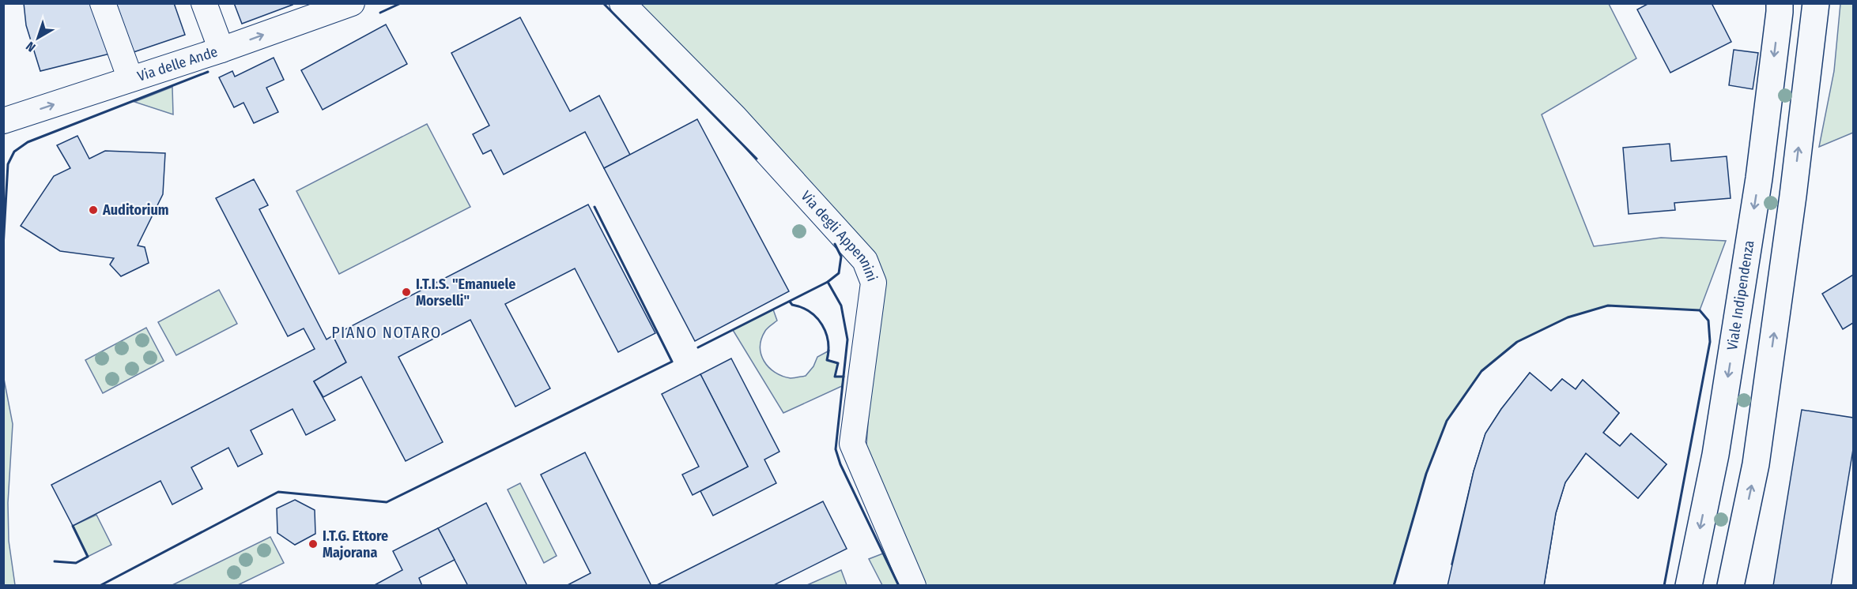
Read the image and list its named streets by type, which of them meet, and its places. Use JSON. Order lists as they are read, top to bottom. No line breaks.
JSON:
{"streets":{"street":["Via delle Ande","Via degli Appennini","Viale Indipendenza"]},"one_way":["Via delle Ande"],"districts":["PIANO NOTARO"],"places":["Auditorium","I.T.I.S. \"Emanuele Morselli\"","I.T.G. Ettore Majorana"],"north":"bottom left"}
